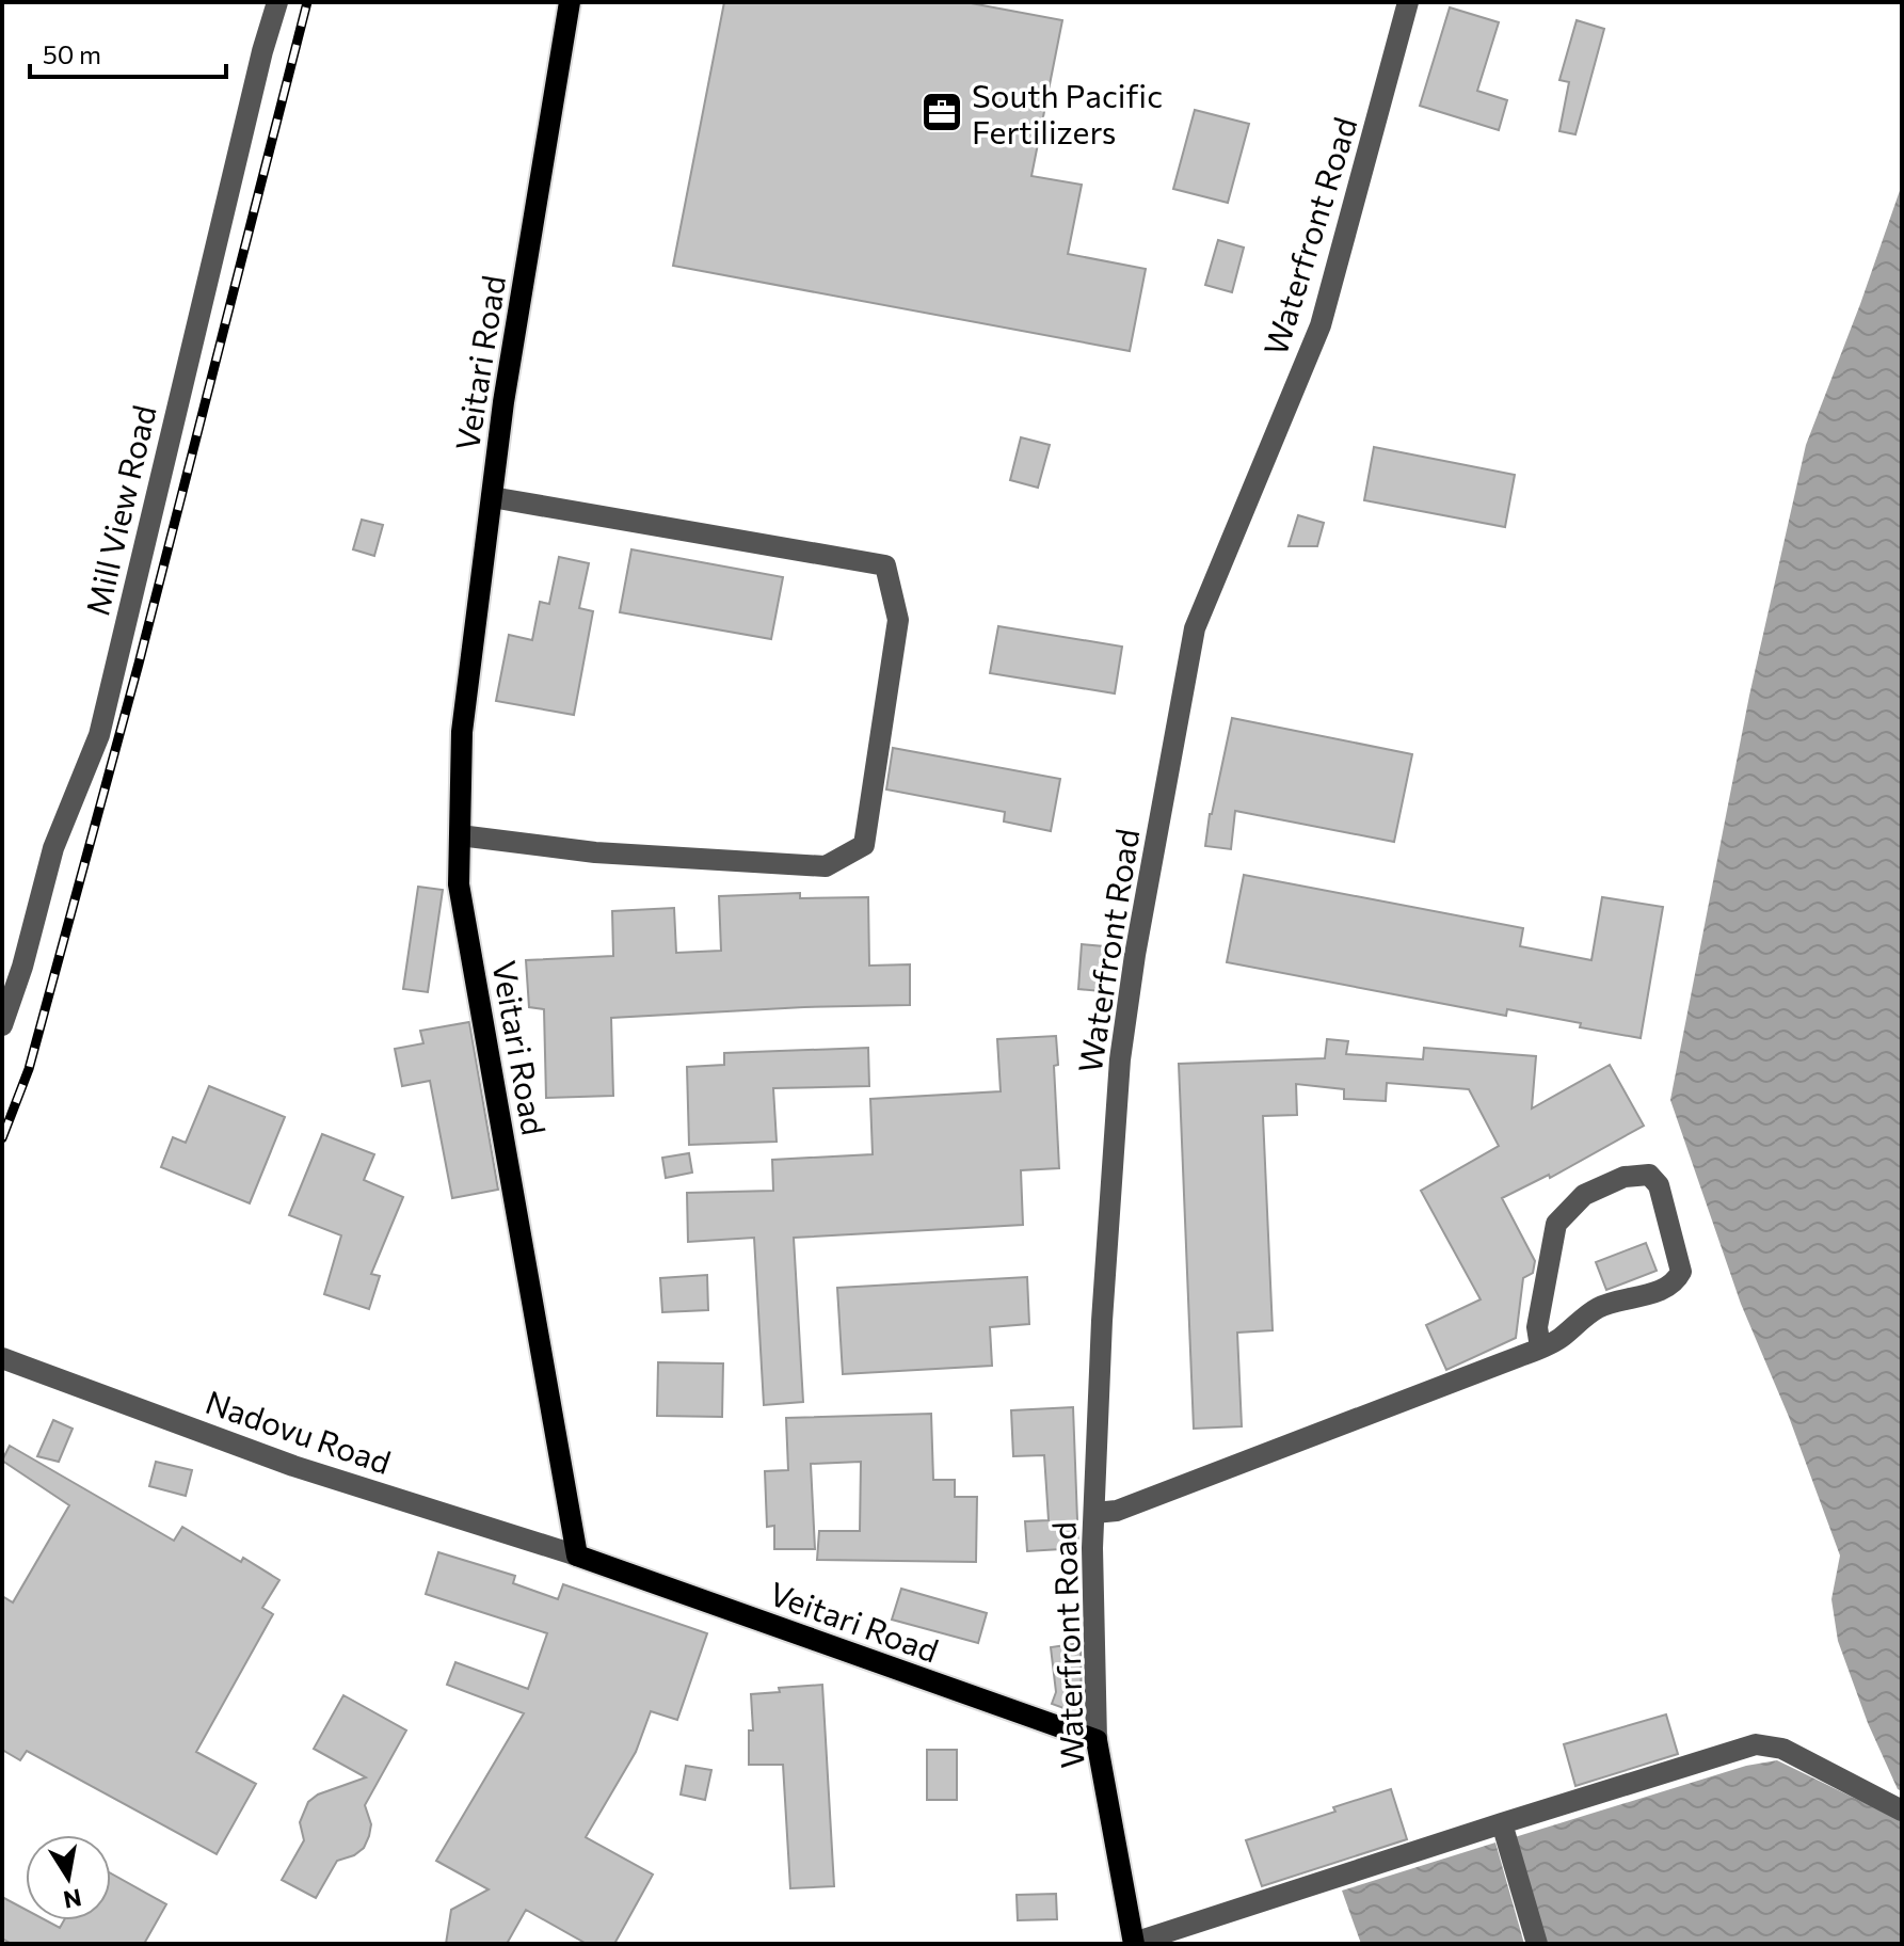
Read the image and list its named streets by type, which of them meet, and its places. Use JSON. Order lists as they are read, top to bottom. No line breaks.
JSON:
{"streets":{"main road":["Waterfront Road","Veitari Road"],"street":["Mill View Road","Nadovu Road"]},"crossings":[["Waterfront Road","Veitari Road"],["Veitari Road","Nadovu Road"]],"places":{"office":["South Pacific Fertilizers"]},"scale_bar":"50 m","north":"bottom"}
